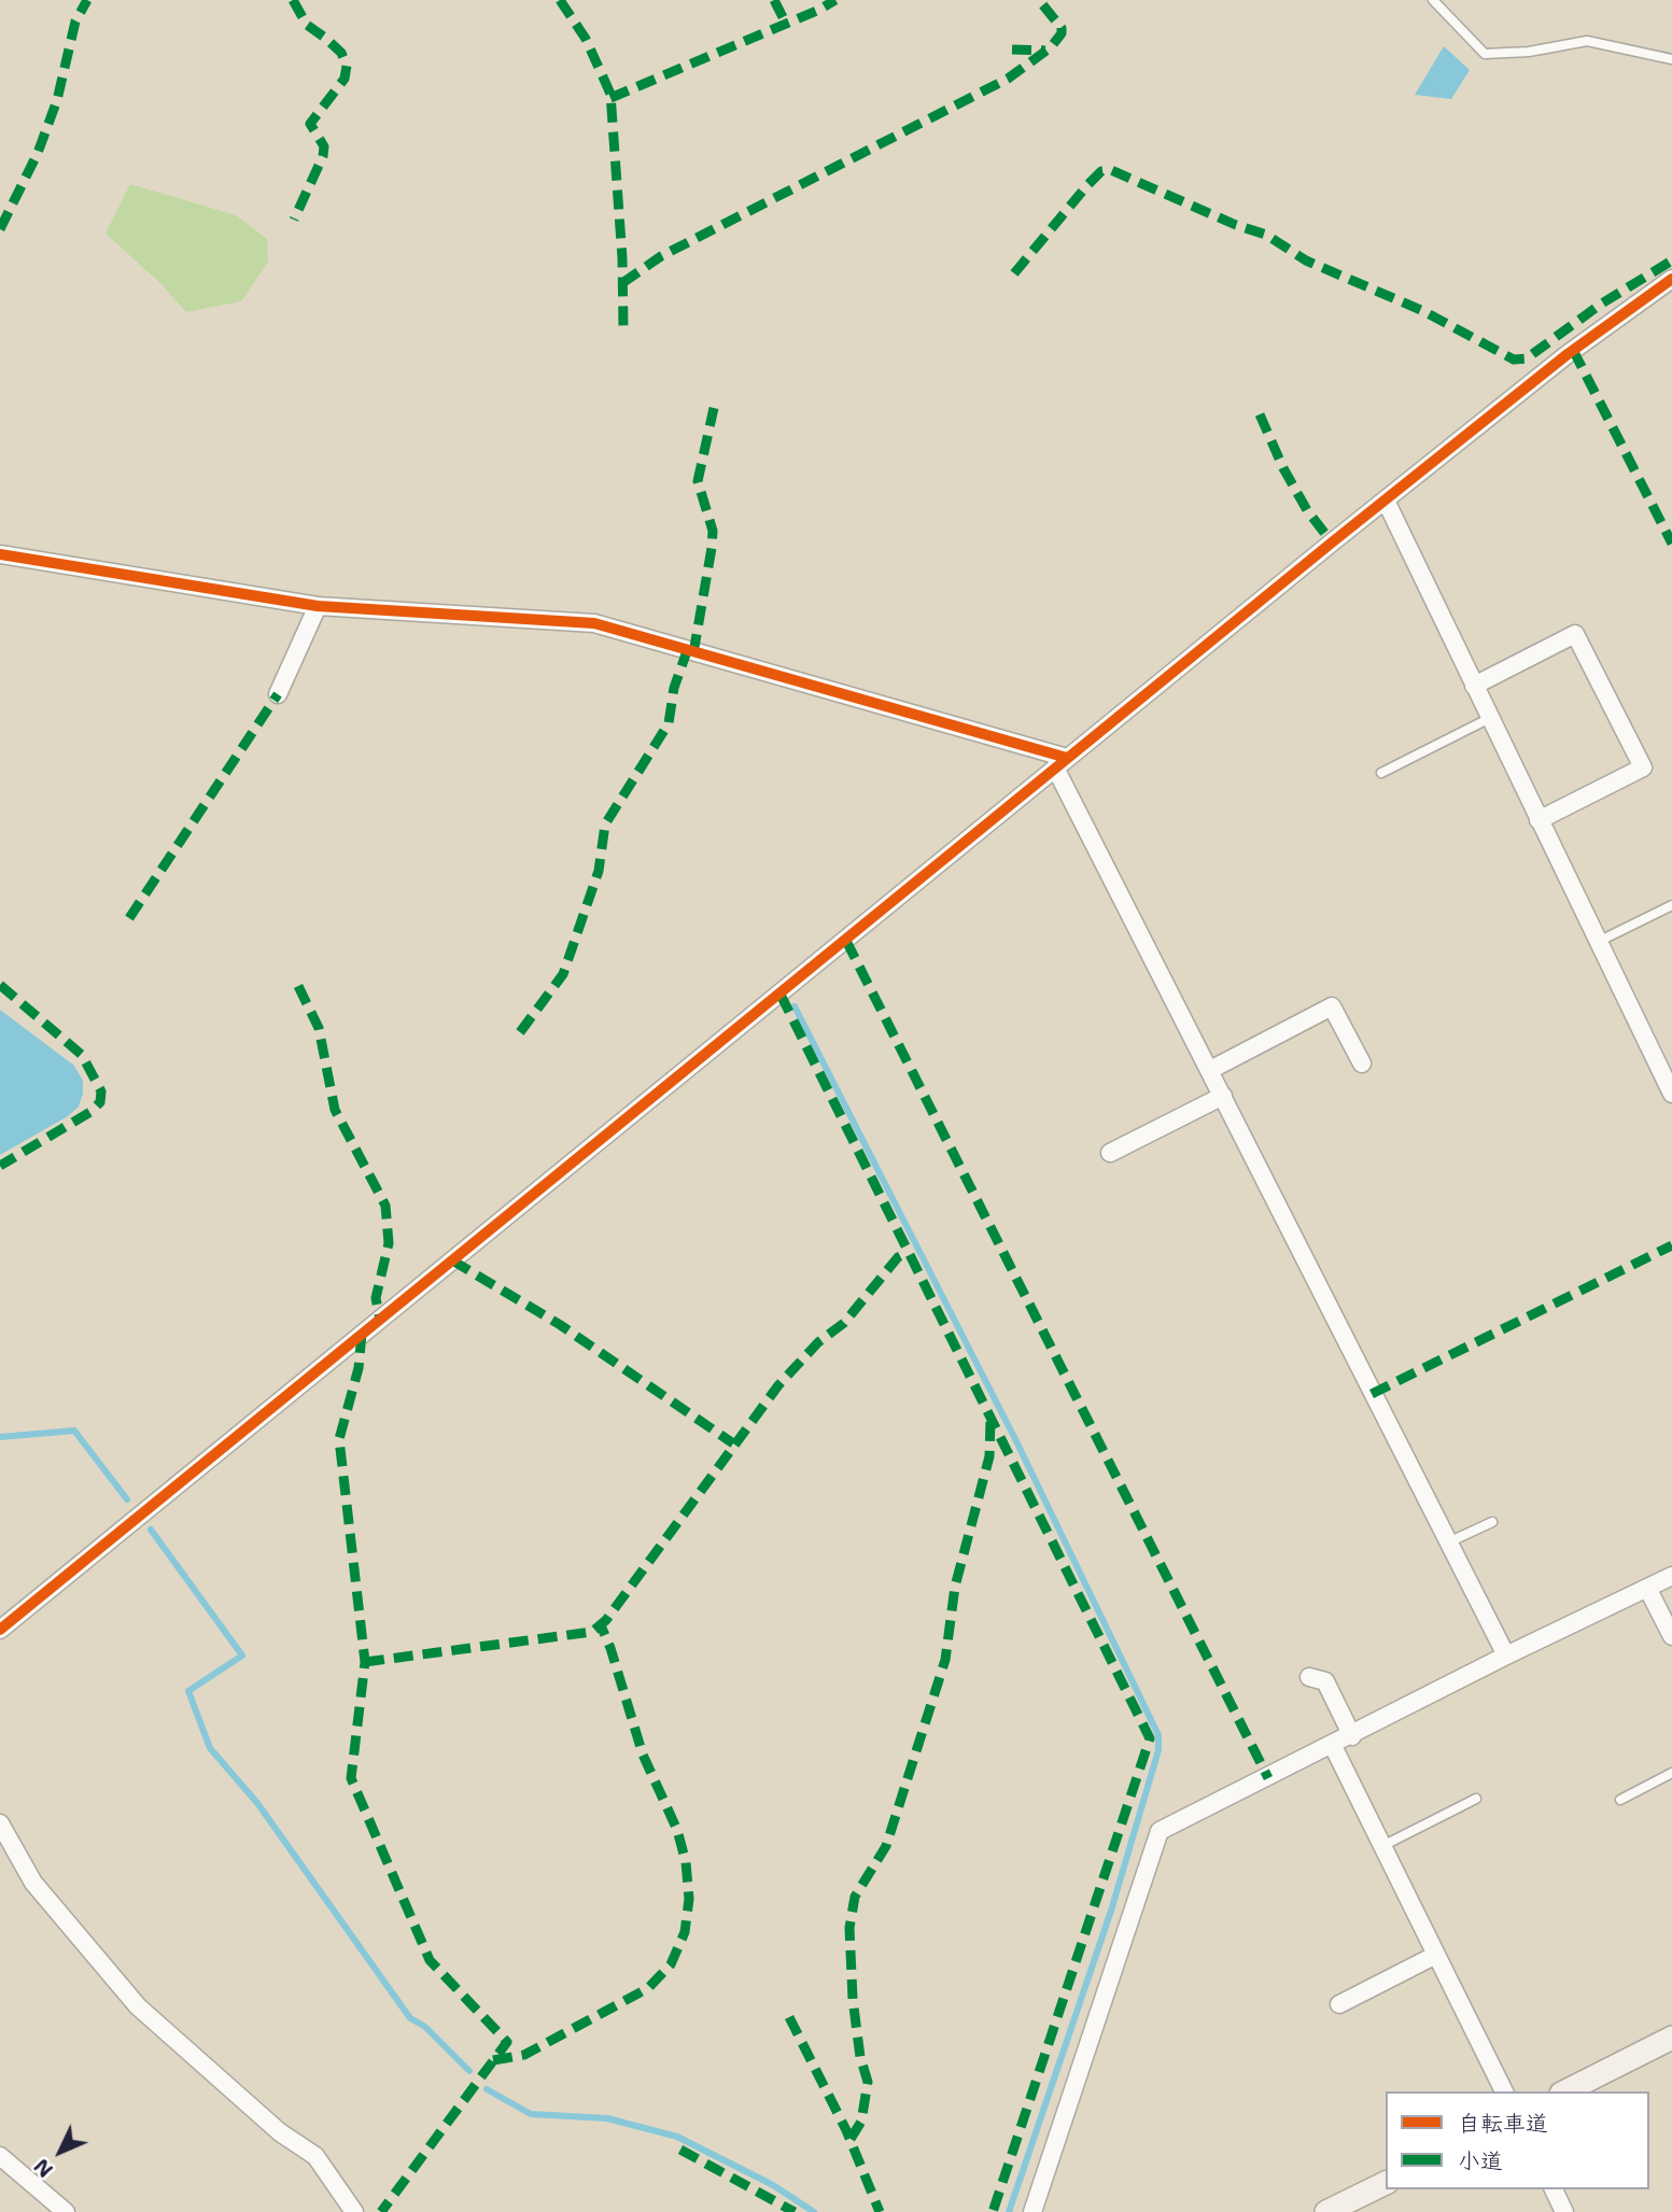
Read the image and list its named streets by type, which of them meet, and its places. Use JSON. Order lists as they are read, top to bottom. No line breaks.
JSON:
{"legend":["自転車道","小道"],"north":"bottom left"}
